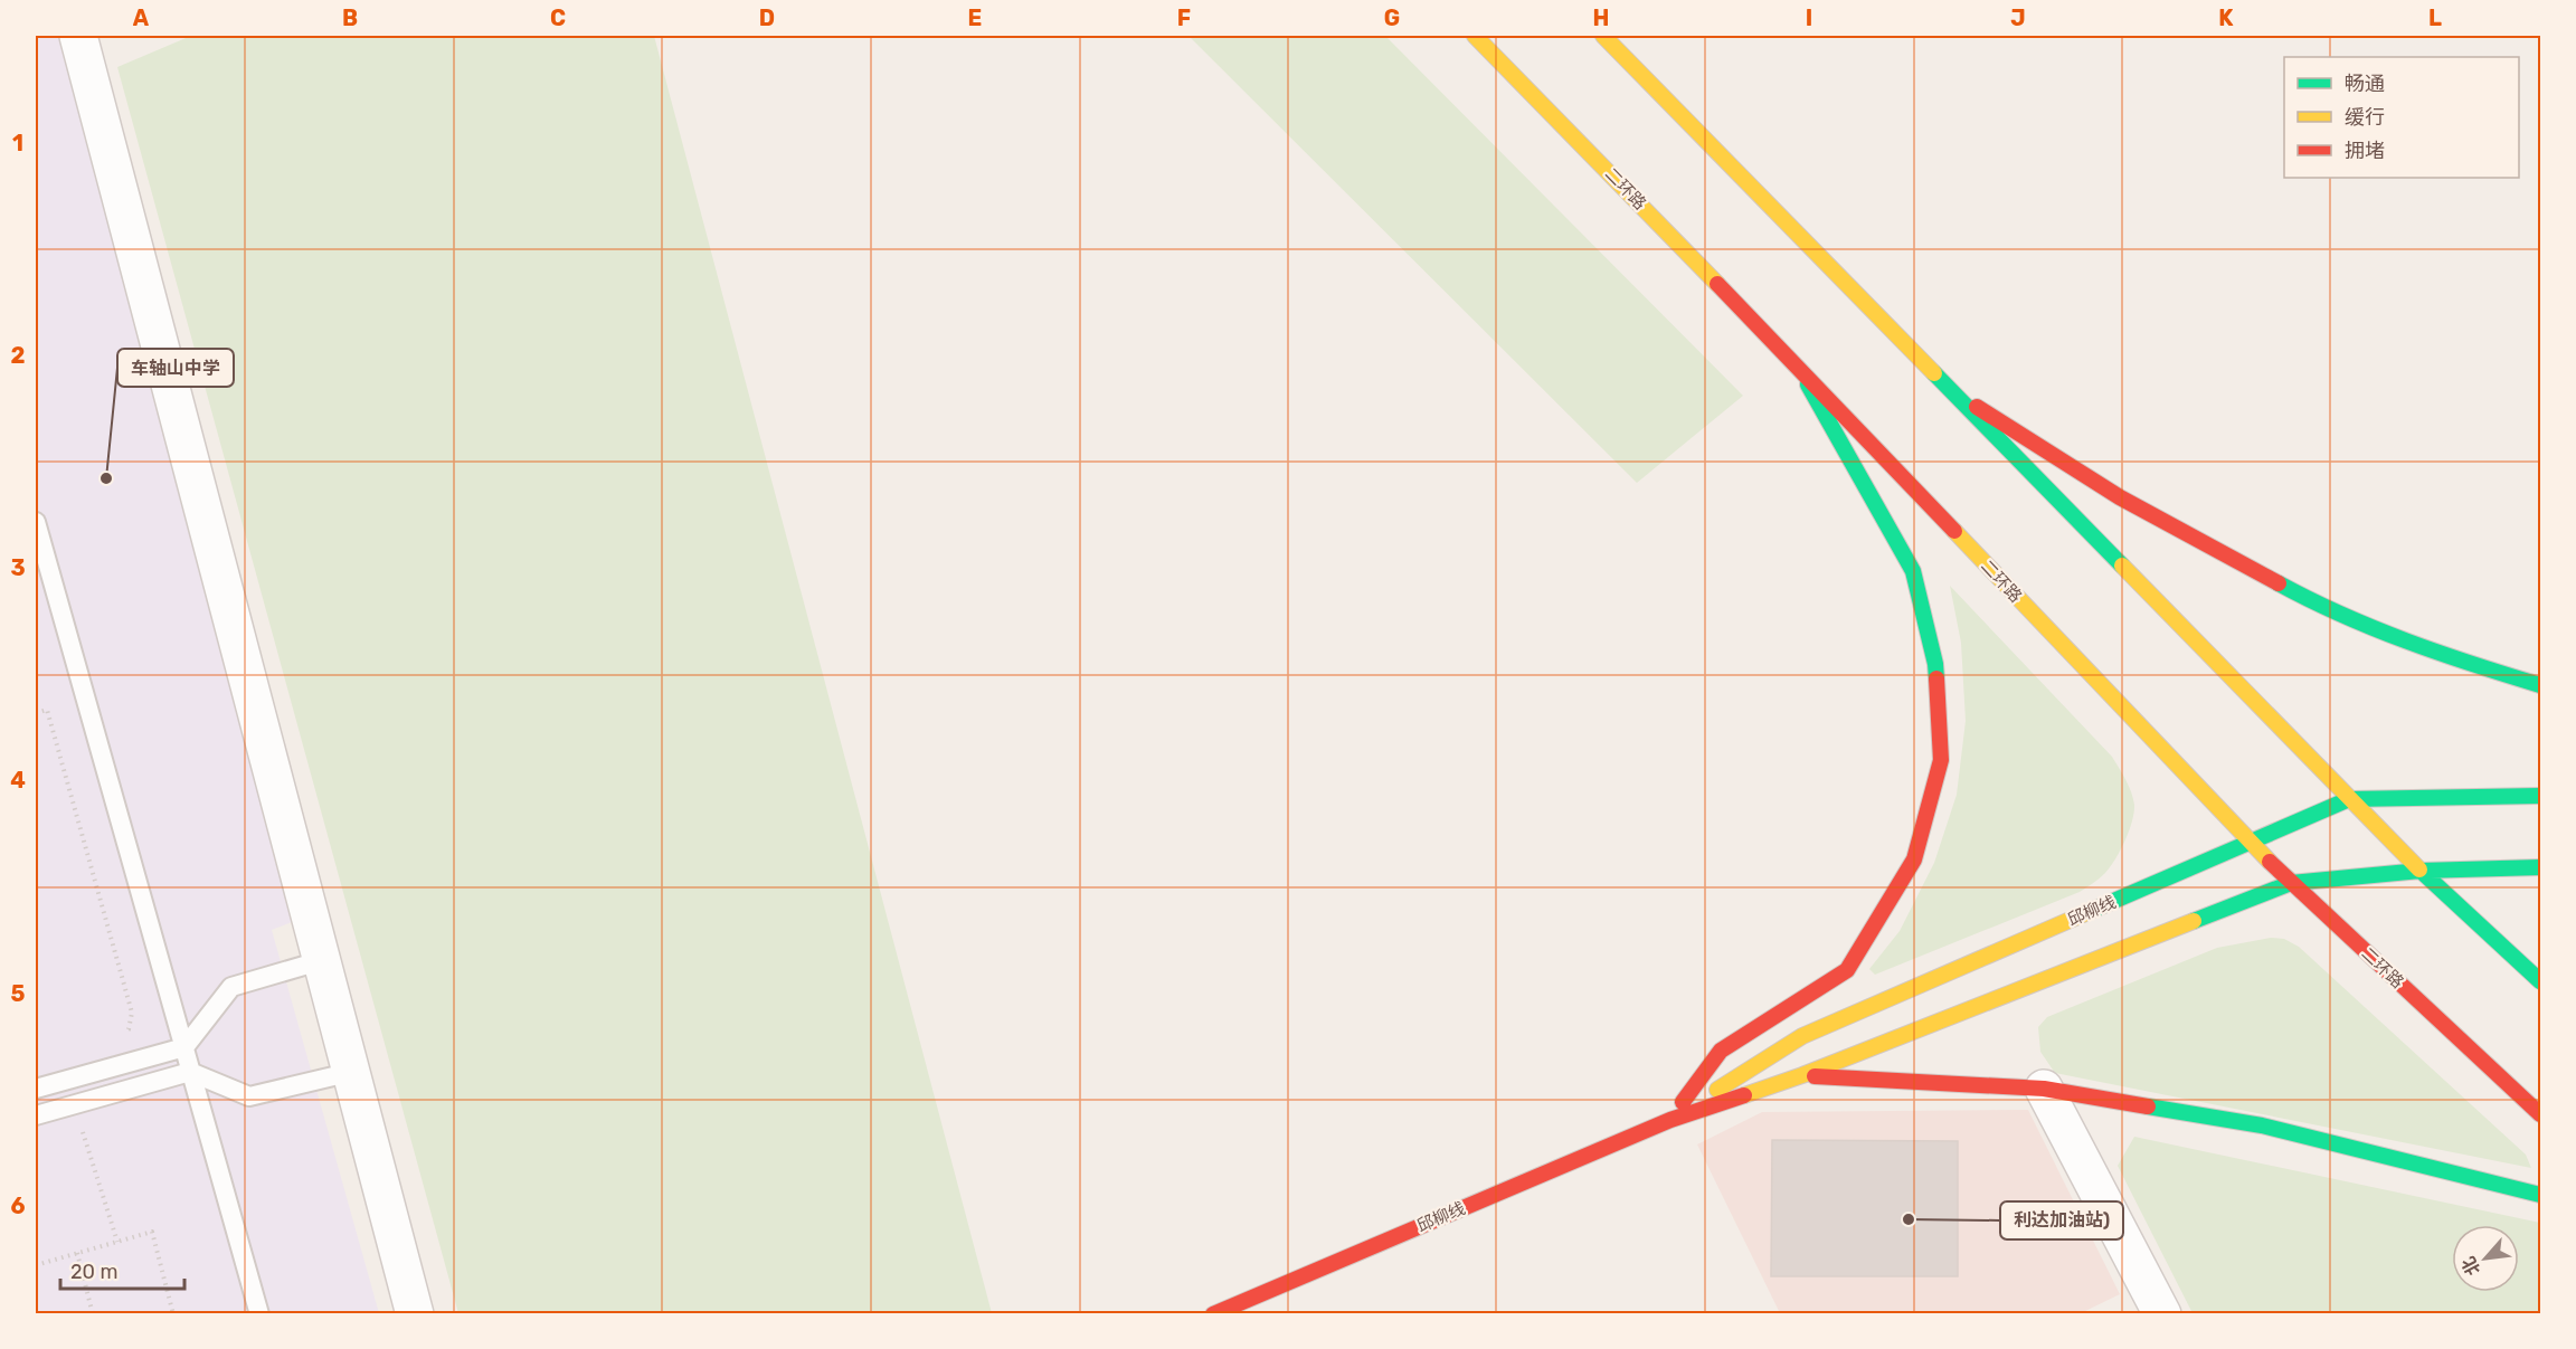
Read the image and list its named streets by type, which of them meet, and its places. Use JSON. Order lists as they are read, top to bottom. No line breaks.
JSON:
{"streets":{"main road":["二环路","邱柳线"]},"crossings":[["二环路","邱柳线"]],"places":["车轴山中学","利达加油站)"],"legend":["畅通","缓行","拥堵"],"scale_bar":"20 m","north":"bottom left","grid":{"columns":["A","B","C","D","E","F","G","H","I","J","K","L"],"rows":["1","2","3","4","5","6"]}}
